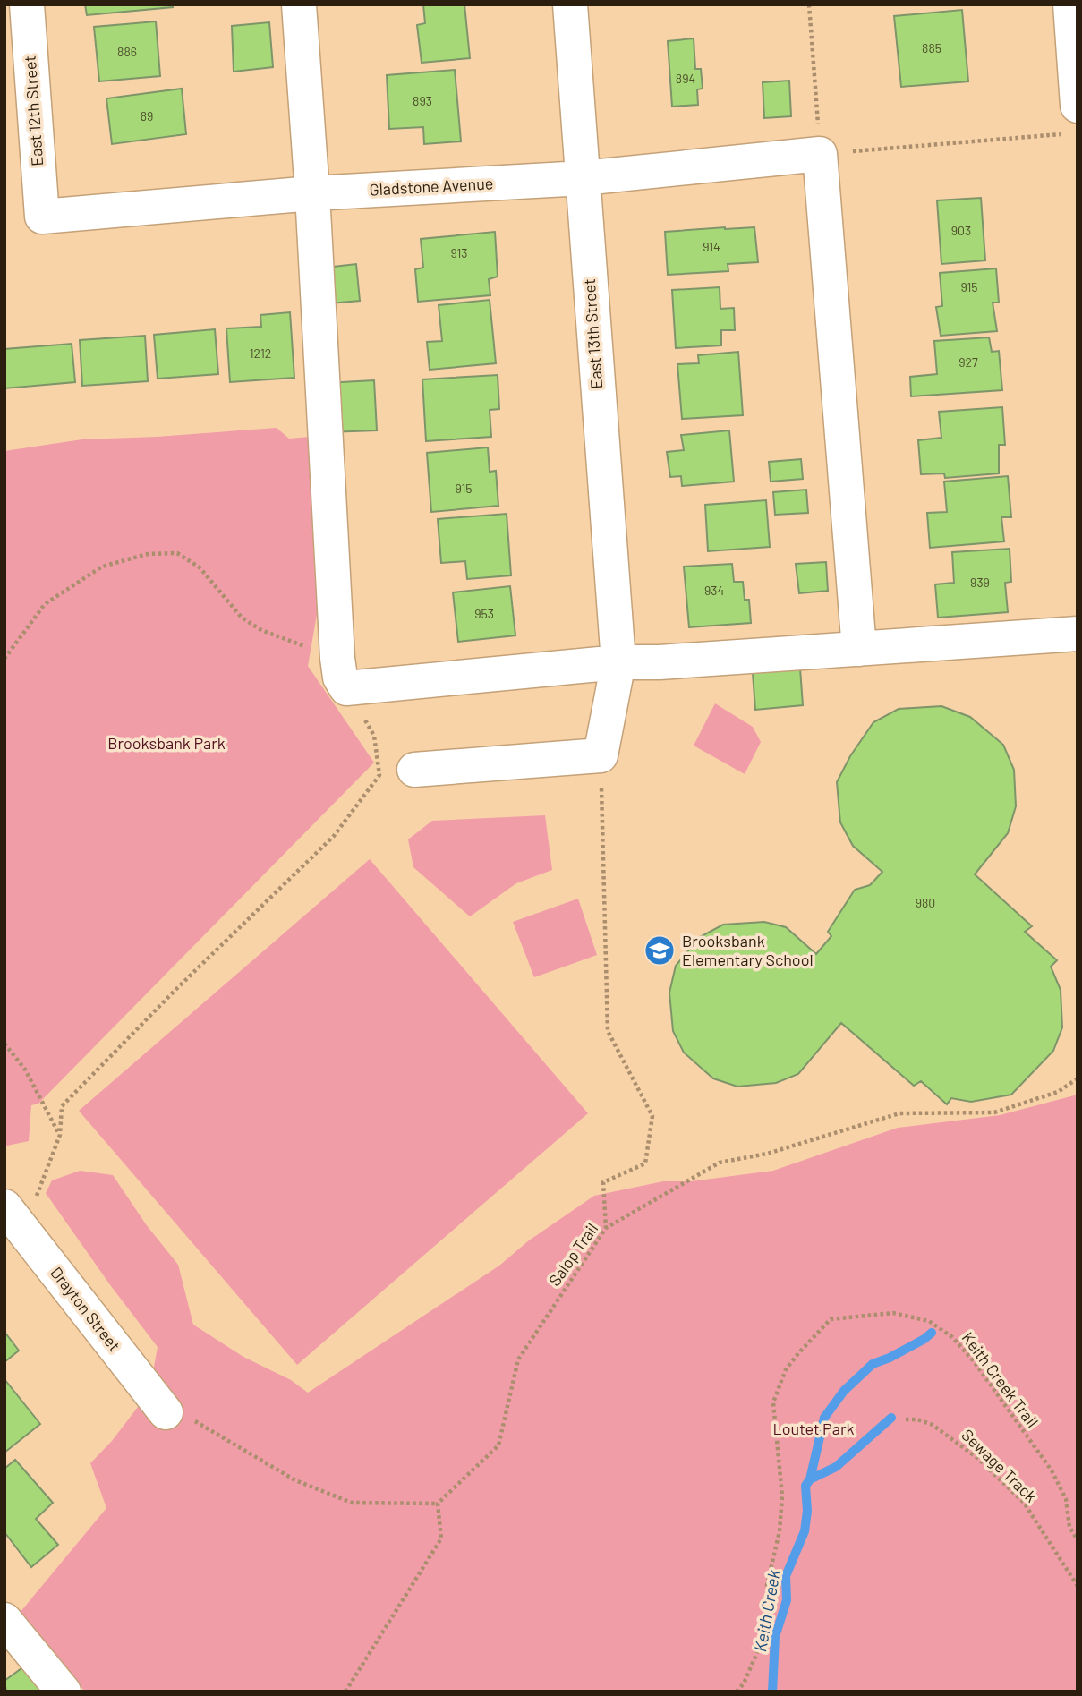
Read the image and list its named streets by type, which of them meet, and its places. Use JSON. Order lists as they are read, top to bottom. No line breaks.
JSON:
{"streets":{"street":["East 12th Street","Gladstone Avenue","East 13th Street","Drayton Street"],"path":["Salop Trail","Keith Creek Trail","Sewage Track"]},"crossings":[["East 12th Street","Gladstone Avenue"],["Gladstone Avenue","East 13th Street"]],"water":["Keith Creek"],"parks":["Brooksbank Park","Loutet Park"],"places":{"school or university":["Brooksbank Elementary School"]},"house_numbers":["885","886","894","893","89","903","914","913","915","1212","927","915","939","934","953","980"]}
